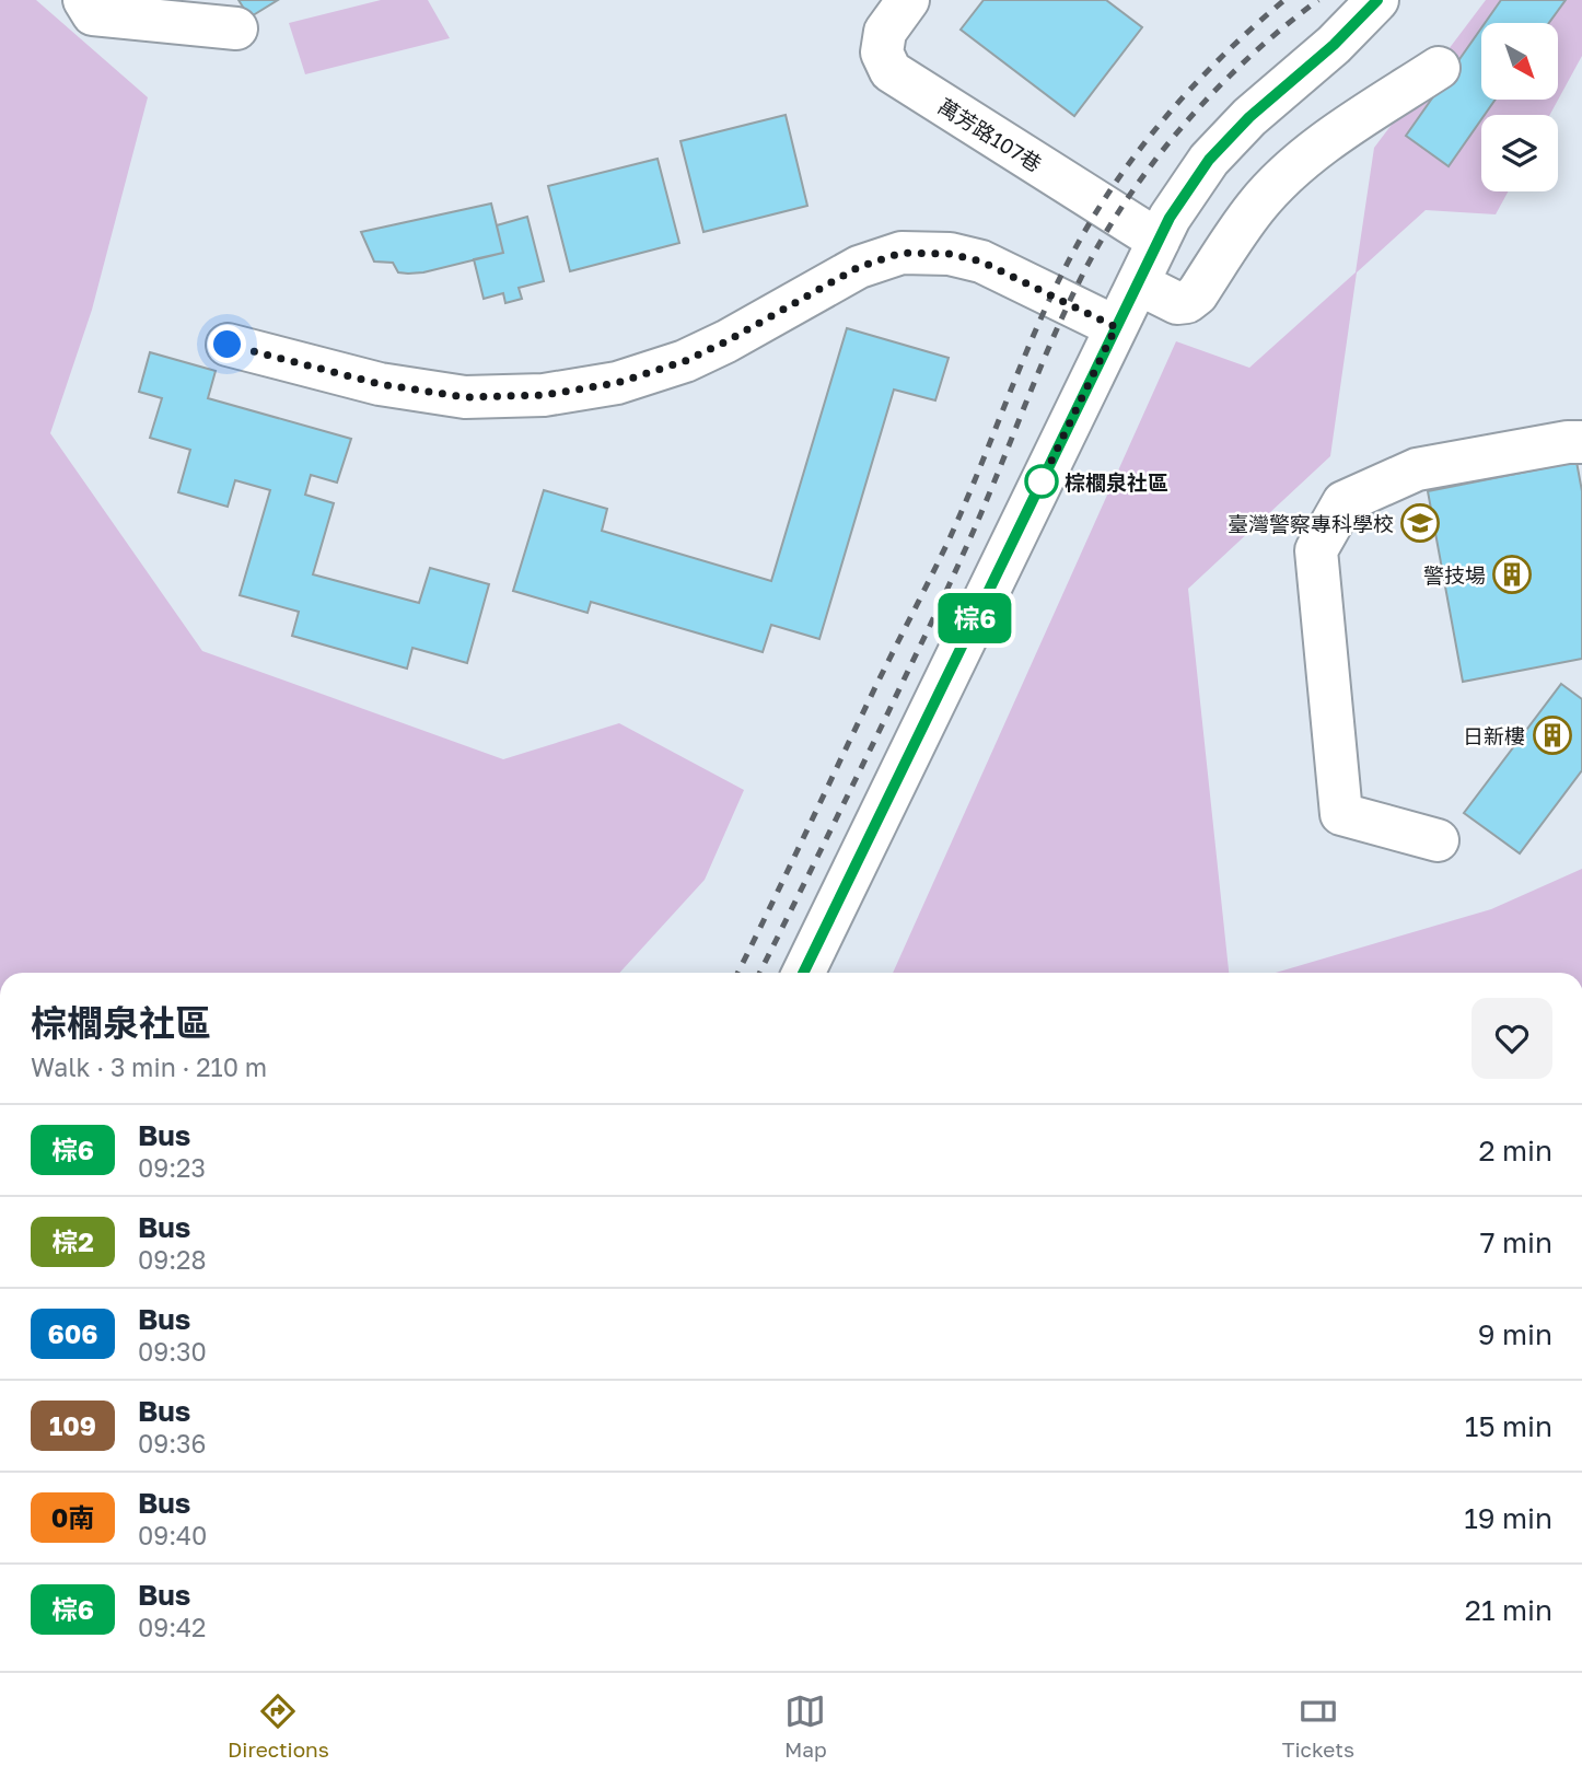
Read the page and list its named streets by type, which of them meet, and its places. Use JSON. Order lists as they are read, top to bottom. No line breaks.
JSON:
{"streets":{"street":["萬芳路107巷"]},"places":{"other":["棕櫚泉社區"],"school or university":["臺灣警察專科學校"],"building":["警技場","日新樓"]},"lines":["bus line 棕6"],"north":"bottom right","page":{"on_map":"棕6","heading":["棕櫚泉社區","Walk · 3 min · 210 m"],"list":[{"mark":"棕6","name":"Bus","note":"09:23","value":"2 min"},{"mark":"棕2","name":"Bus","note":"09:28","value":"7 min"},{"mark":"606","name":"Bus","note":"09:30","value":"9 min"},{"mark":"109","name":"Bus","note":"09:36","value":"15 min"},{"mark":"0南","name":"Bus","note":"09:40","value":"19 min"},{"mark":"棕6","name":"Bus","note":"09:42","value":"21 min"}],"tabs":["Directions","Map","Tickets"]}}
